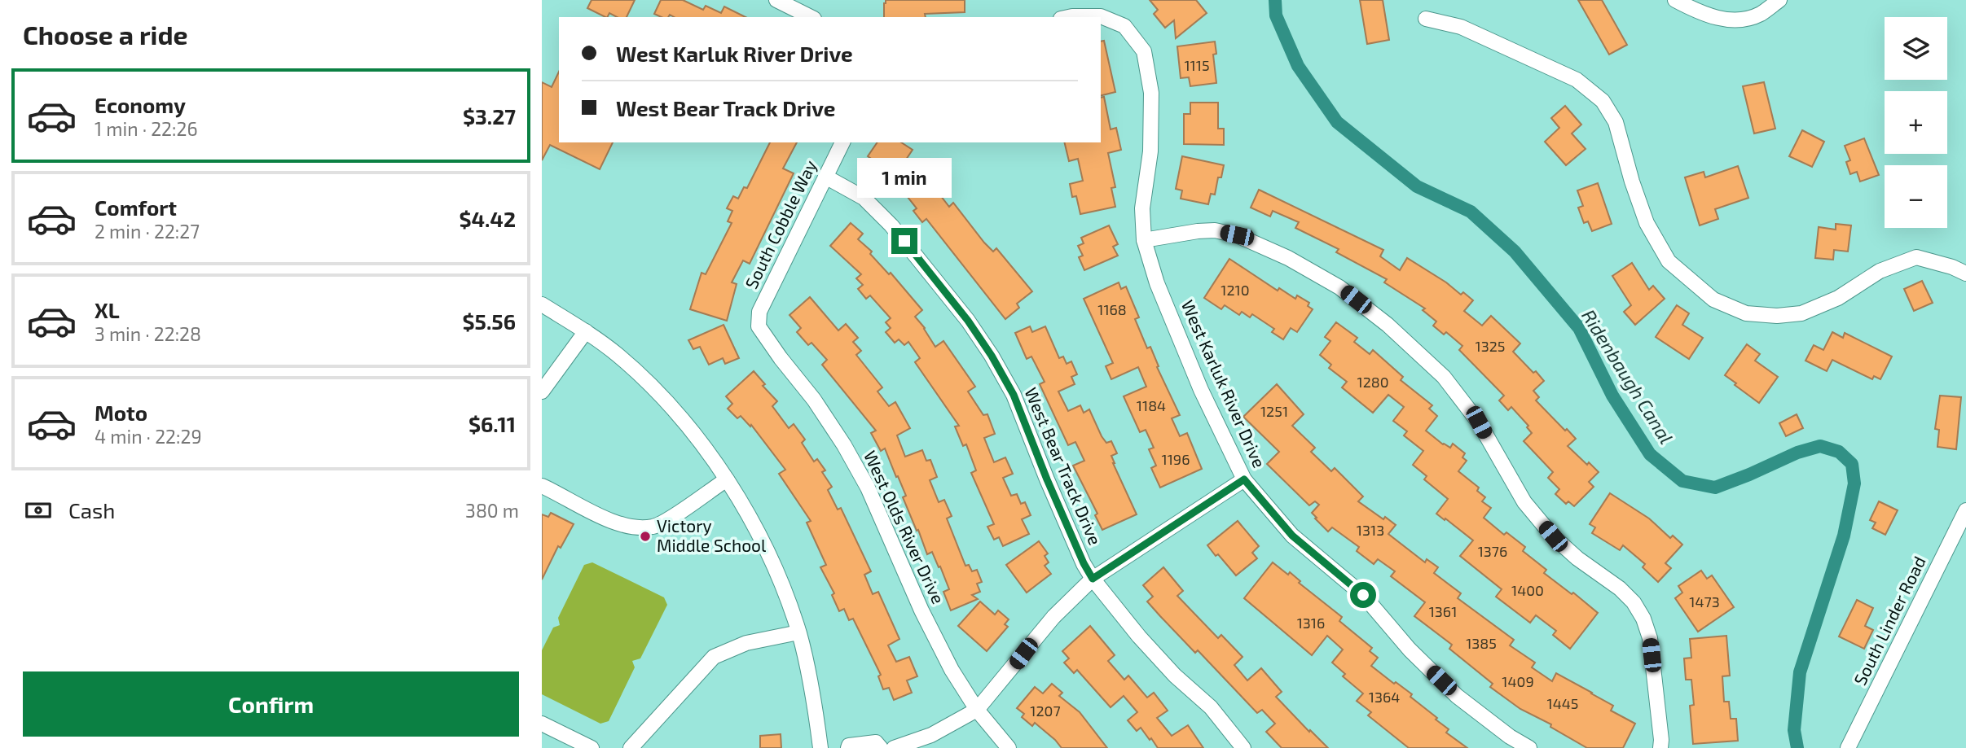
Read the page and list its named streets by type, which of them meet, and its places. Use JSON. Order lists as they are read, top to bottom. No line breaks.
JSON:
{"streets":{"street":["South Cobble Way","West Karluk River Drive","West Bear Track Drive","West Olds River Drive","South Linder Road"]},"crossings":[["South Cobble Way","West Bear Track Drive"],["South Cobble Way","West Olds River Drive"]],"water":["Ridenbaugh Canal"],"places":["Victory Middle School"],"house_numbers":["1115","1210","1168","1325","1280","1184","1251","1196","1313","1376","1400","1473","1361","1316","1385","1409","1364","1445","1207"],"page":{"heading":"Choose a ride","map_buttons":["+","−"],"banner":["West Karluk River Drive","West Bear Track Drive"],"list":[{"name":"Economy","note":"1 min · 22:26","value":"$3.27"},{"name":"Comfort","note":"2 min · 22:27","value":"$4.42"},{"name":"XL","note":"3 min · 22:28","value":"$5.56"},{"name":"Moto","note":"4 min · 22:29","value":"$6.11"}],"bubble":"1 min","pay":["Cash","380 m"],"buttons":"Confirm"}}
